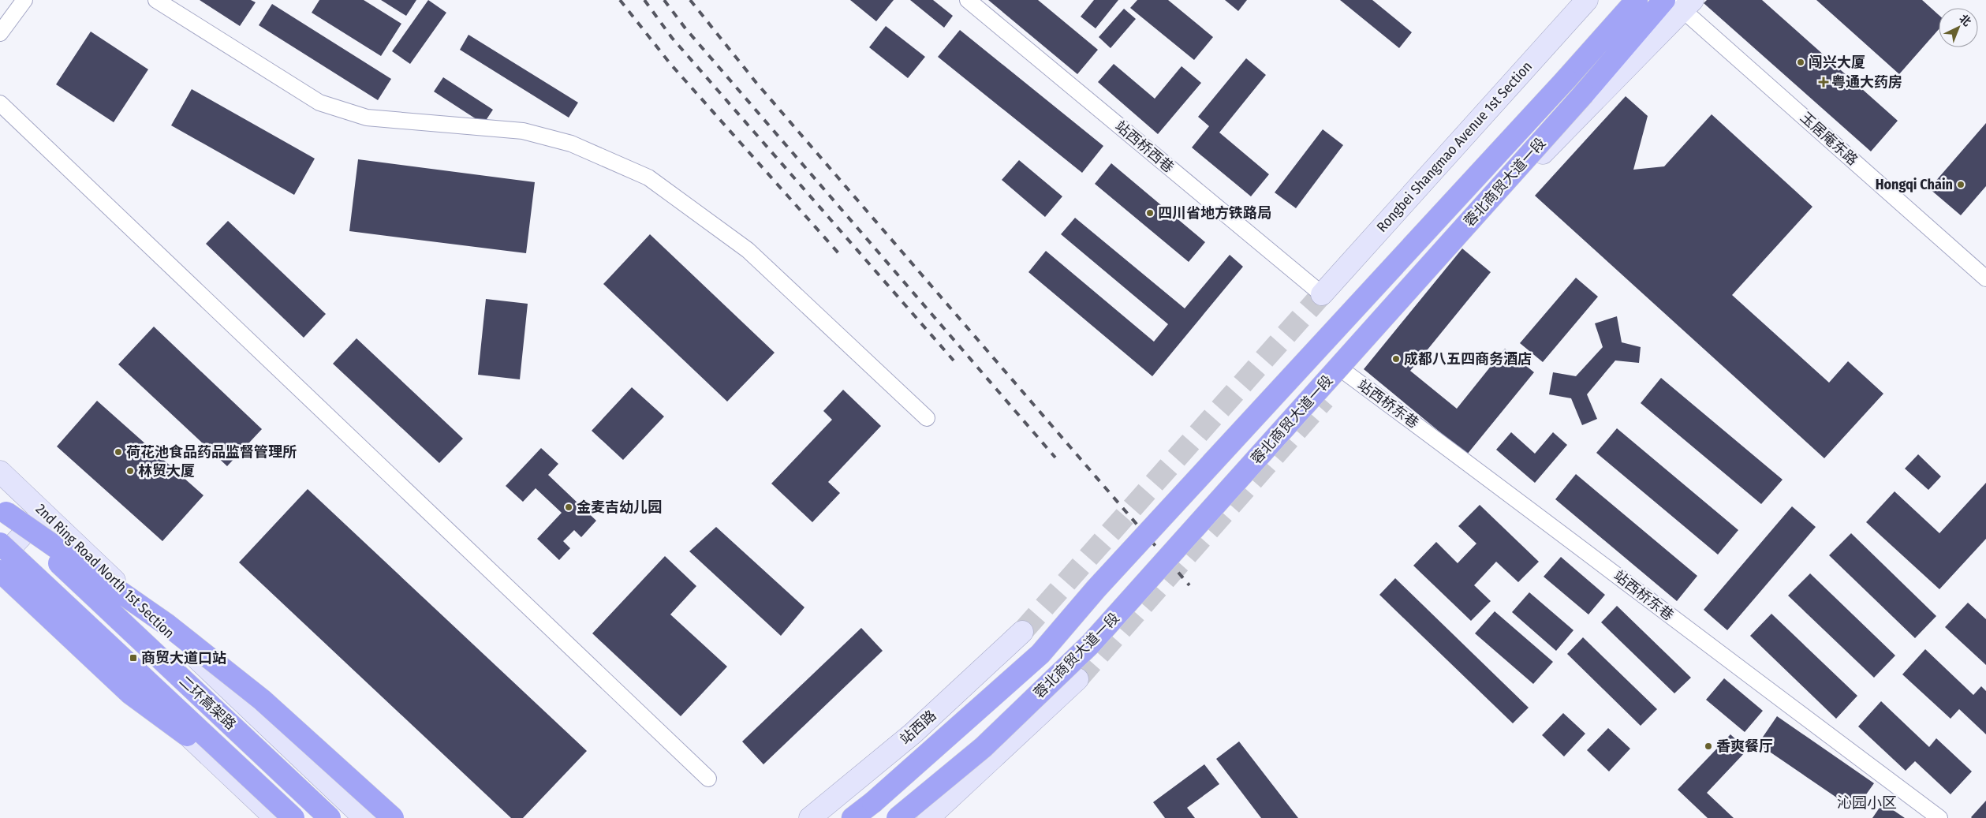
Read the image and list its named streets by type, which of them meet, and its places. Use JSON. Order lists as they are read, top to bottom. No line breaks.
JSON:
{"streets":{"highway":["蓉北商贸大道一段","二环高架路"],"main road":["Rongbei Shangmao Avenue 1st Section","2nd Ring Road North 1st Section","站西路"],"street":["玉居庵东路","站西桥西巷","站西桥东巷"]},"crossings":[["玉居庵东路","蓉北商贸大道一段"],["站西桥西巷","Rongbei Shangmao Avenue 1st Section"],["蓉北商贸大道一段","站西桥东巷"]],"districts":["沁园小区"],"places":{"other":["闯兴大厦","Hongqi Chain","四川省地方铁路局","成都八五四商务酒店","荷花池食品药品监督管理所","林贸大厦","金麦吉幼儿园","香爽餐厅"],"health":["粤通大药房"],"transit":["商贸大道口站"]},"north":"top right"}
